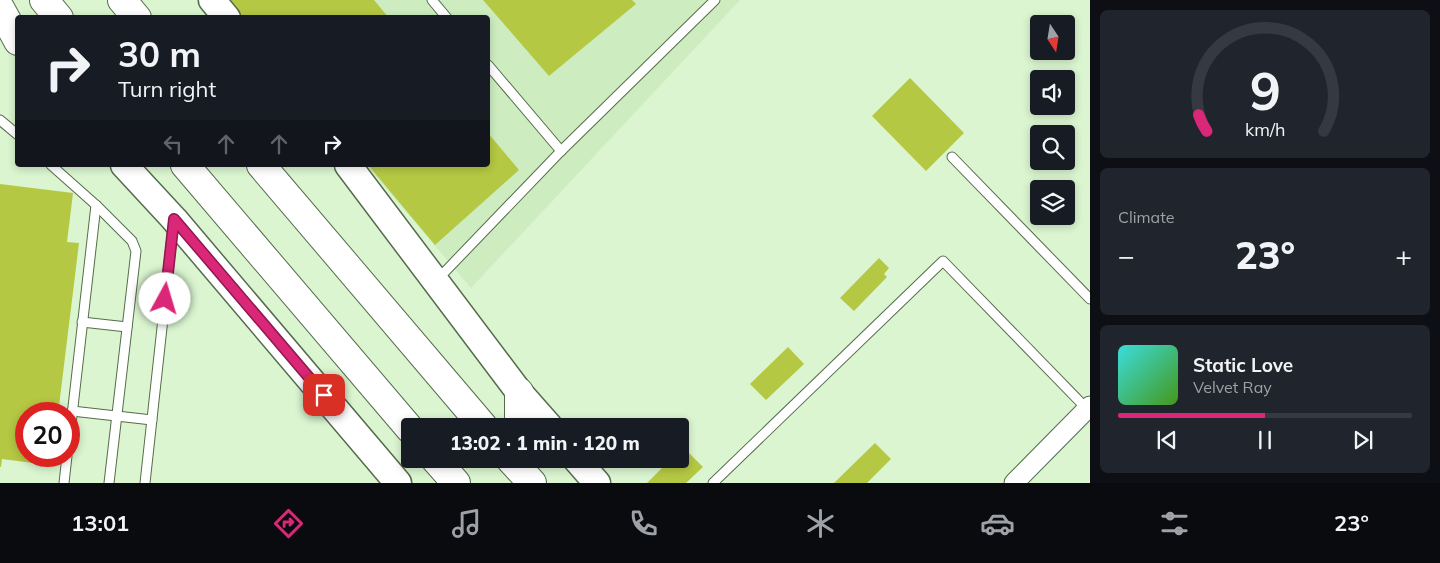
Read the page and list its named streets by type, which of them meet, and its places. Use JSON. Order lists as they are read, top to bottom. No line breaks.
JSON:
{"north":"bottom","page":{"turn":["30 m","Turn right"],"tile":"Climate","heat":["−","23°","+"],"song":["Static Love","Velvet Ray"],"limit":"20","trip":"13:02 · 1 min · 120 m","tabs":["13:01","23°"],"gauge":["9","km/h"]}}
